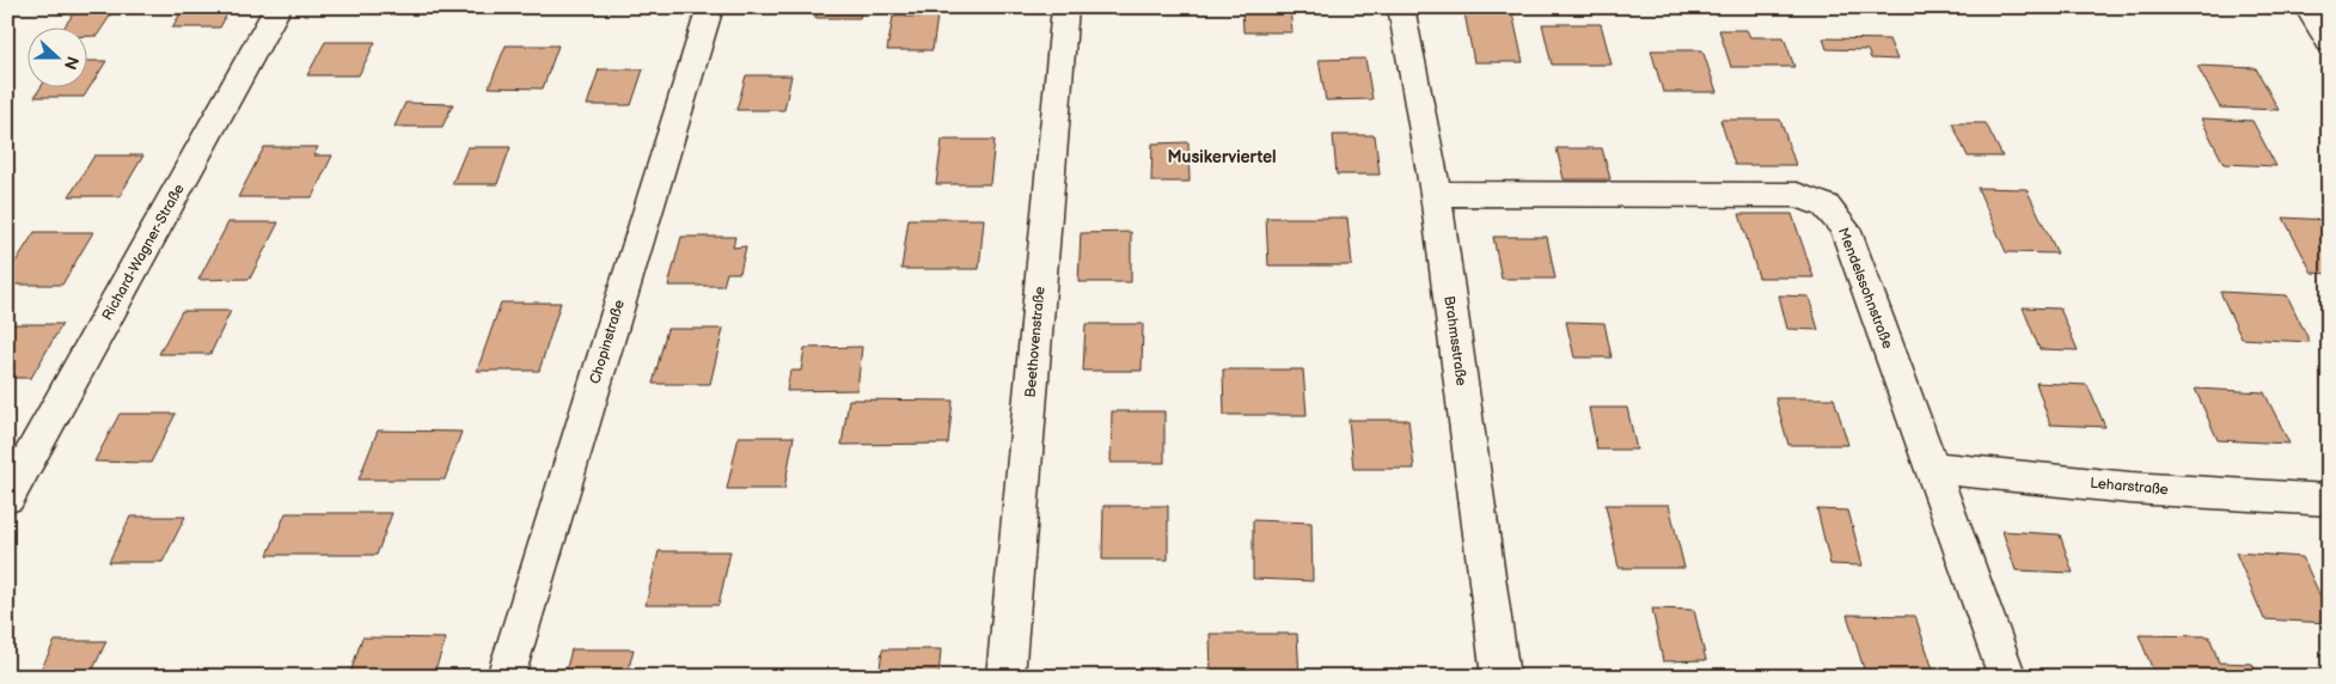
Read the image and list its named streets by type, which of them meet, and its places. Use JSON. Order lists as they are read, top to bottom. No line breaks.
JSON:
{"streets":{"street":["Richard-Wagner-Straße","Mendelssohnstraße","Brahmsstraße","Chopinstraße","Beethovenstraße","Leharstraße"]},"crossings":[["Mendelssohnstraße","Brahmsstraße"],["Mendelssohnstraße","Leharstraße"]],"districts":["Musikerviertel"],"north":"right"}
